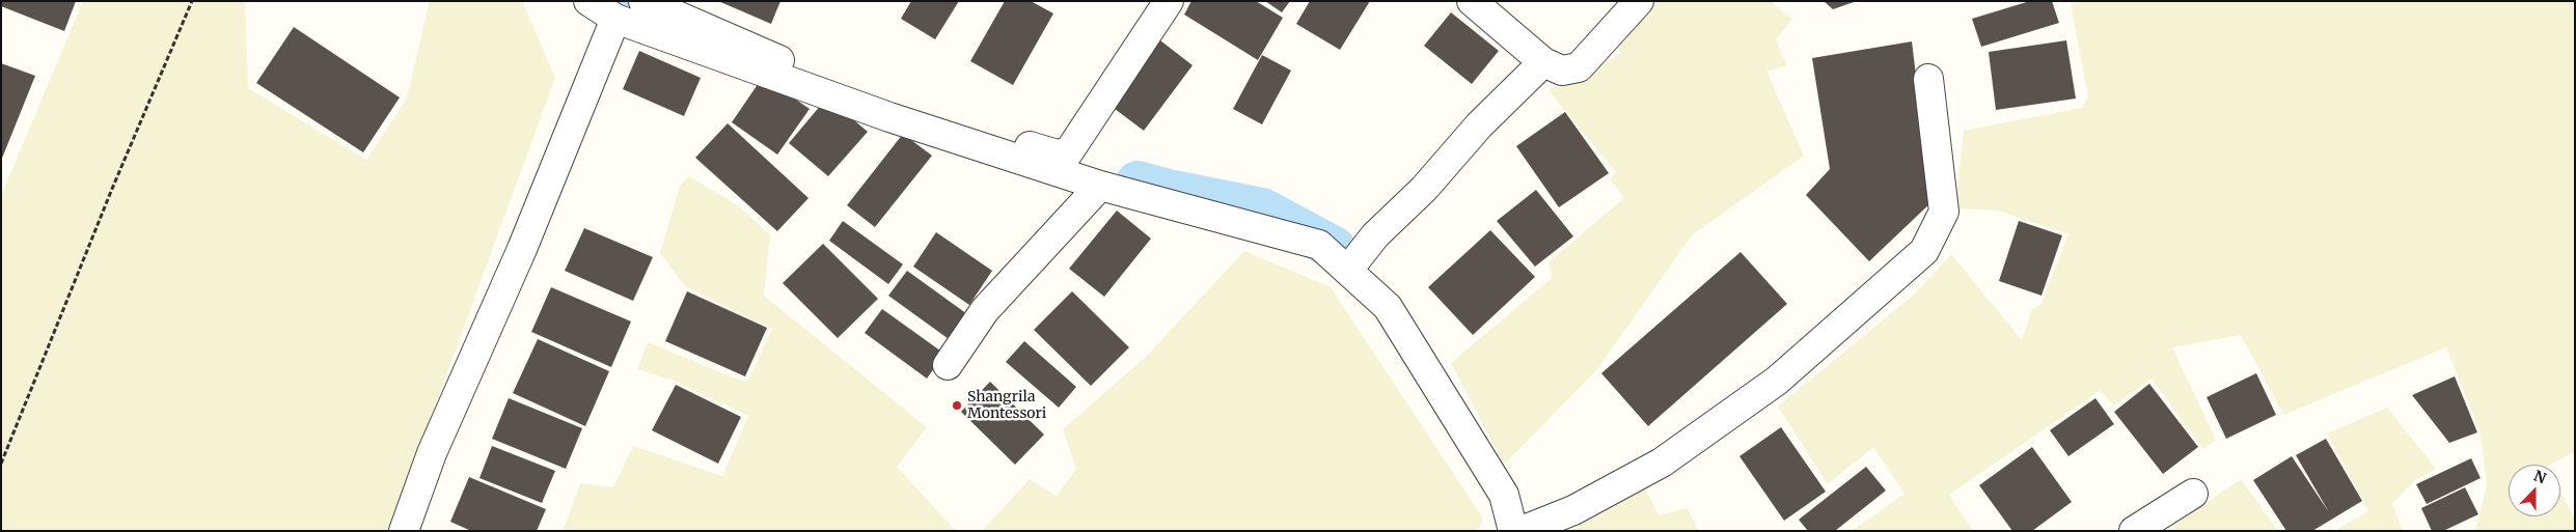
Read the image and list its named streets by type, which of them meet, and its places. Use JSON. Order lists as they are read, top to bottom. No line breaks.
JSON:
{"places":["Shangrila Montessori"],"north":"top"}
